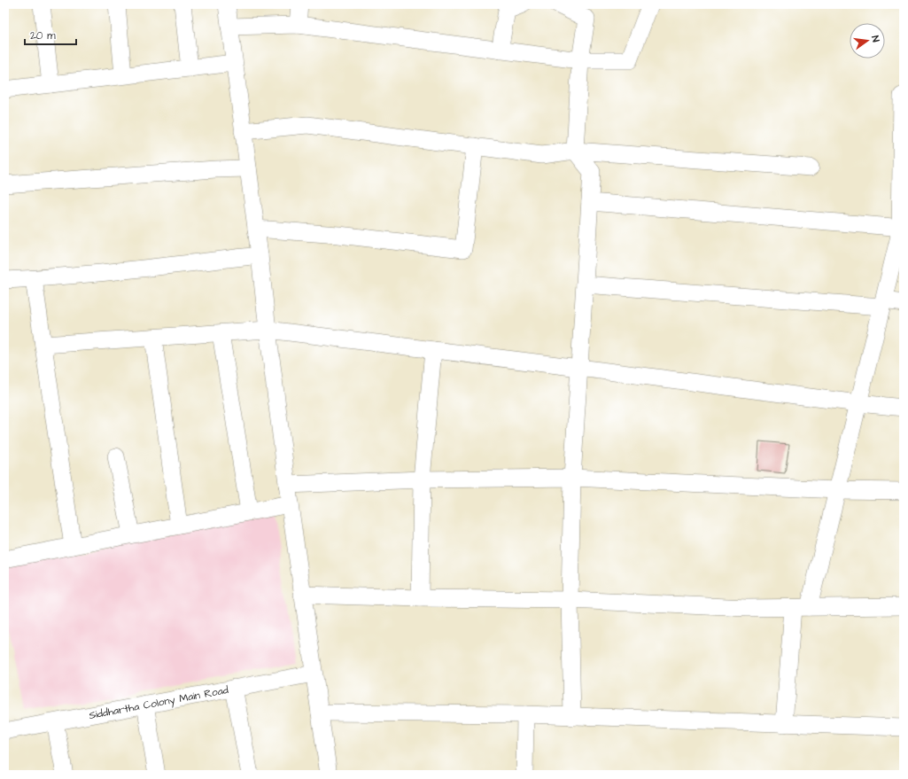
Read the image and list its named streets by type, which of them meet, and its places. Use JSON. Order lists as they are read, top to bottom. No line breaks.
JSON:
{"streets":{"street":["Siddhartha Colony Main Road"]},"scale_bar":"20 m","north":"right"}
